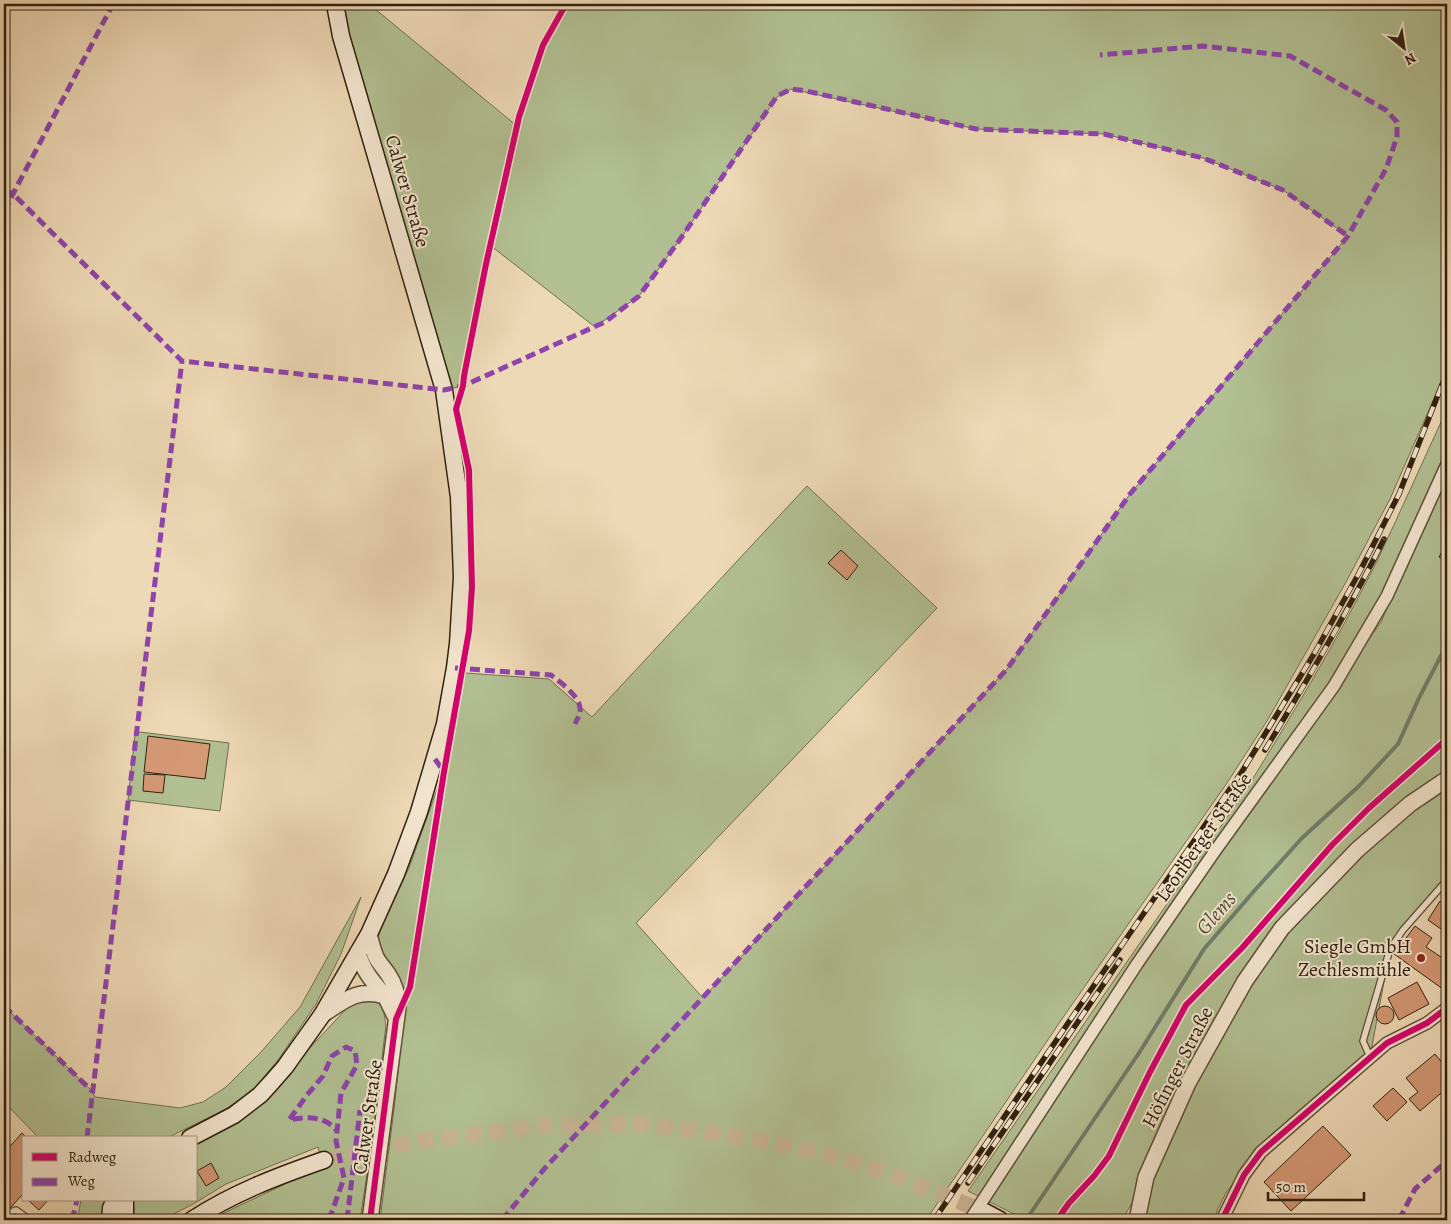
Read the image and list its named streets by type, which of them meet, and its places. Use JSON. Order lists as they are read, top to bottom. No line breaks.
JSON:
{"streets":{"main road":["Calwer Straße"],"street":["Leonberger Straße","Höfinger Straße"]},"water":["Glems"],"places":["Siegle GmbH Zechlesmühle"],"legend":["Radweg","Weg"],"scale_bar":"50 m","north":"bottom right"}
